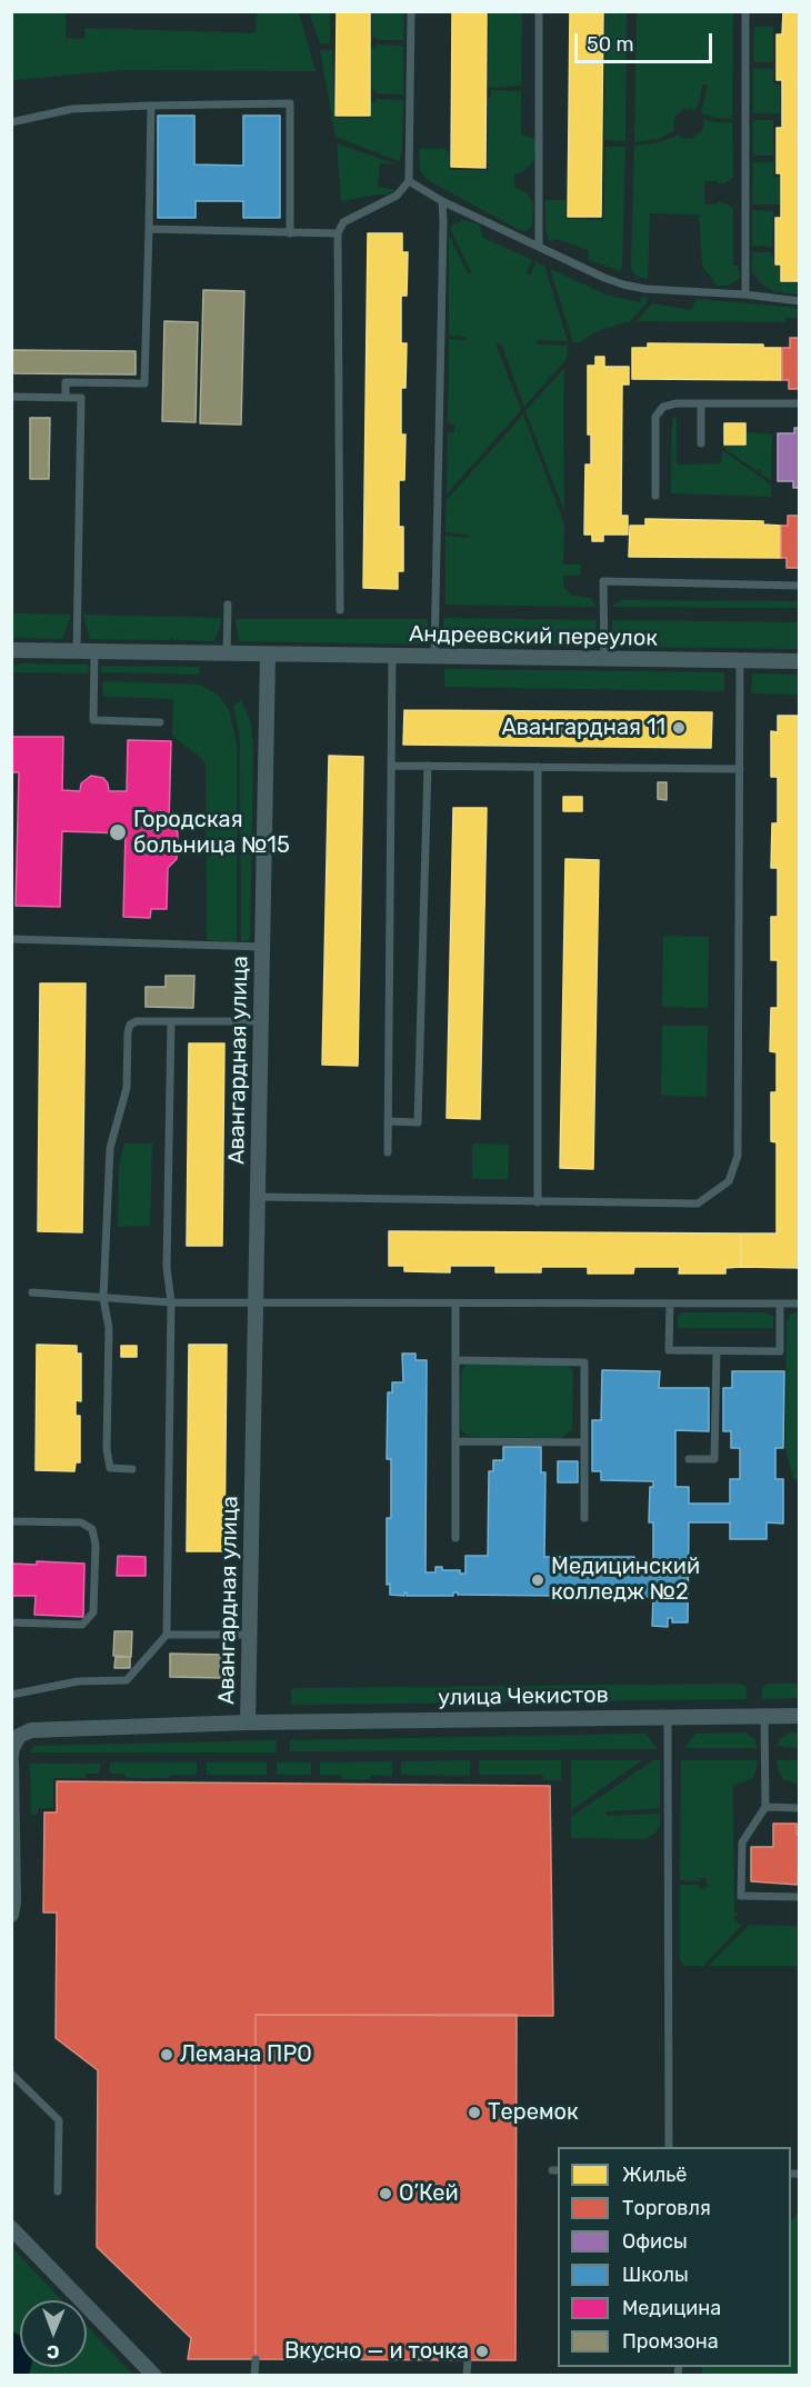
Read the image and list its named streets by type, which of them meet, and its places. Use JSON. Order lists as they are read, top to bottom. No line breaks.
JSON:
{"streets":{"street":["Андреевский переулок","Авангардная улица","улица Чекистов"]},"crossings":[["Андреевский переулок","Авангардная улица"],["Авангардная улица","улица Чекистов"]],"places":["Авангардная 11","Городская больница №15","Медицинский колледж №2","Лемана ПРО","Теремок","О’Кей","Вкусно — и точка"],"legend":["Жильё","Торговля","Офисы","Школы","Медицина","Промзона"],"scale_bar":"50 m","north":"bottom"}
